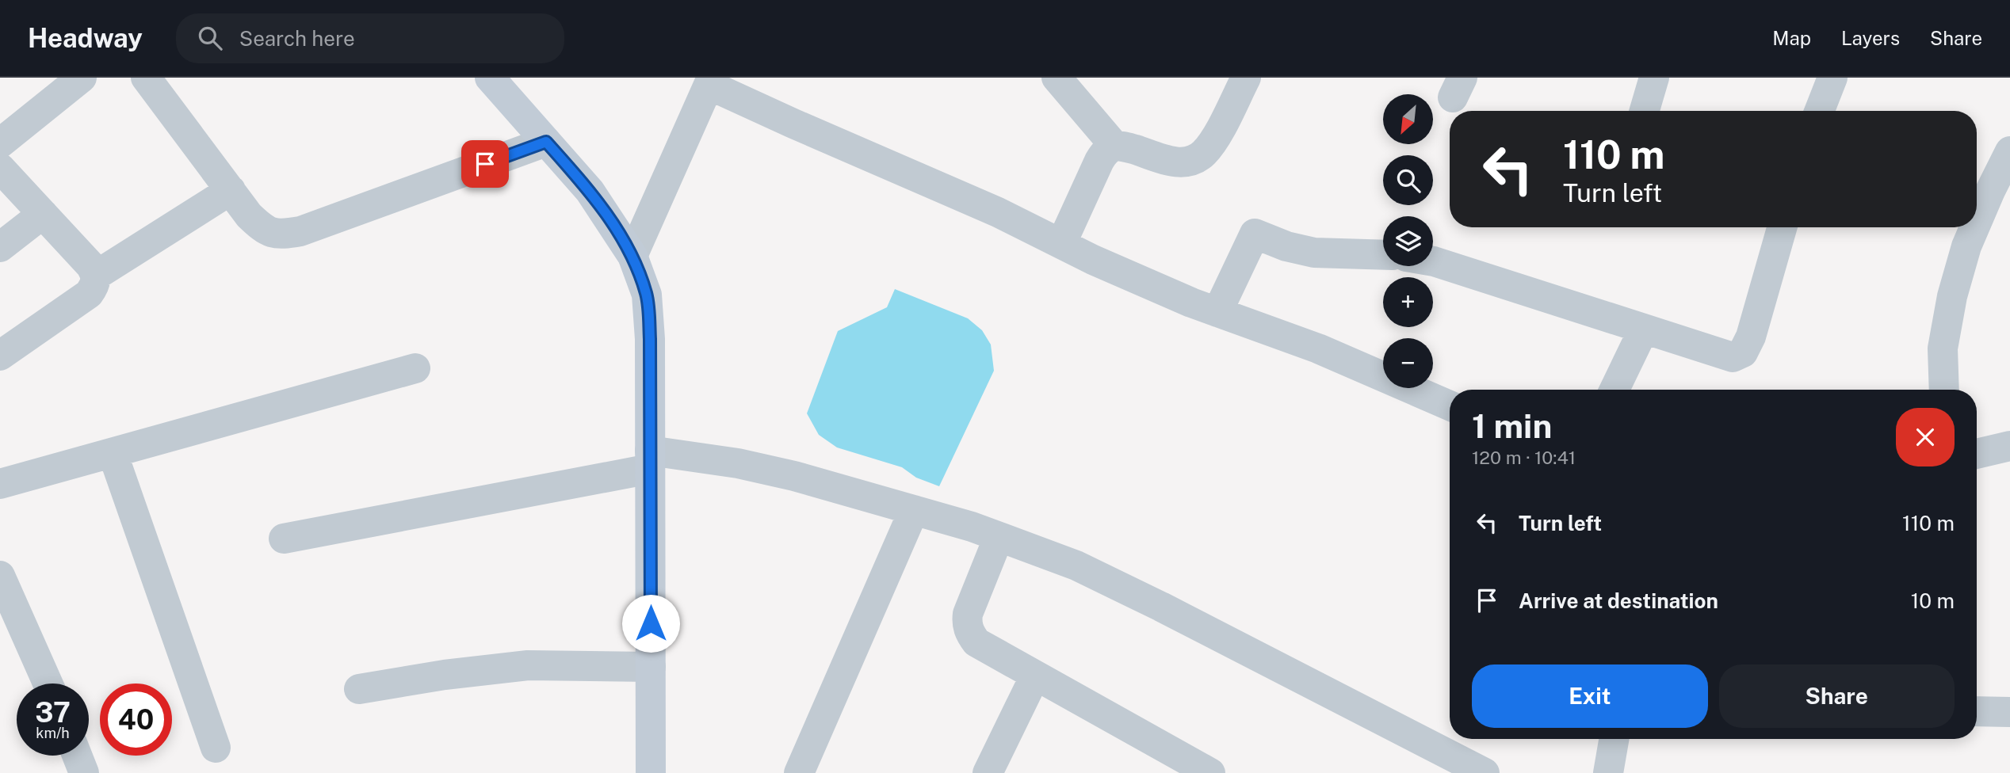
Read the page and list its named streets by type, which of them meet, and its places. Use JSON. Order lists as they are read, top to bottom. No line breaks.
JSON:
{"north":"bottom left","page":{"header":"Headway","search":"Search here","nav":["Map","Layers","Share"],"map_buttons":["+","−"],"turn":["110 m","Turn left"],"heading":["1 min","120 m · 10:41"],"list":[{"name":"Turn left","value":"110 m"},{"name":"Arrive at destination","value":"10 m"}],"buttons":["Exit","Share"],"speed":"37 km/h","limit":"40"}}
